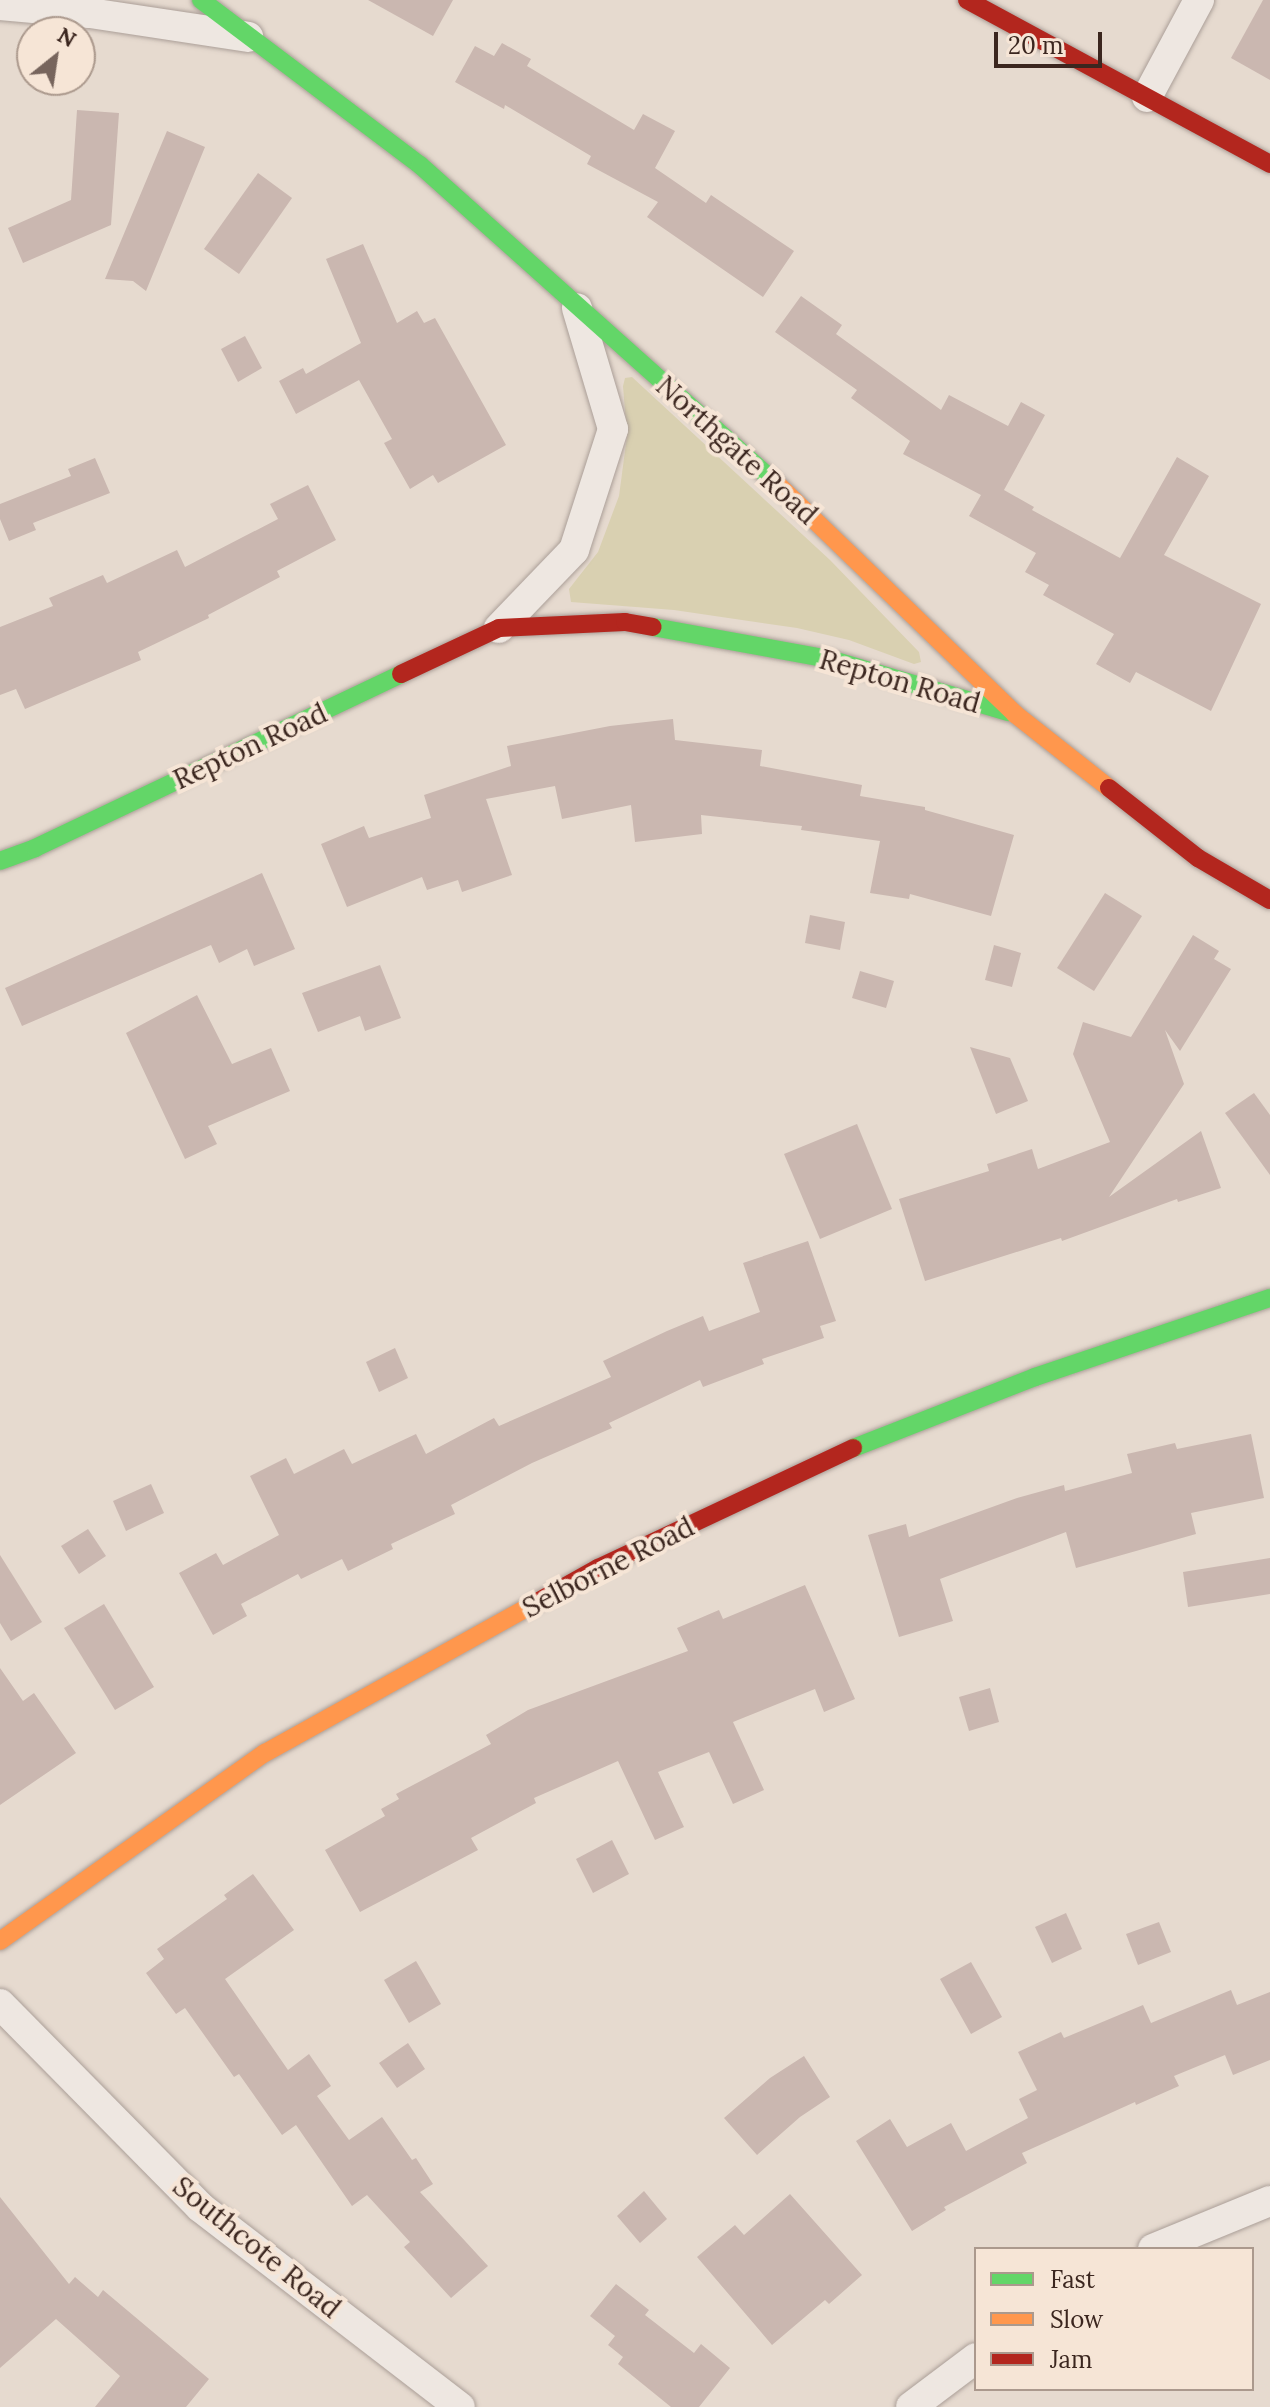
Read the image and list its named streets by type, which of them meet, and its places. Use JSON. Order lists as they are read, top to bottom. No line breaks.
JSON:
{"streets":{"street":["Northgate Road","Repton Road","Selborne Road","Southcote Road"]},"crossings":[["Northgate Road","Repton Road"]],"legend":["Fast","Slow","Jam"],"scale_bar":"20 m","north":"top right"}
